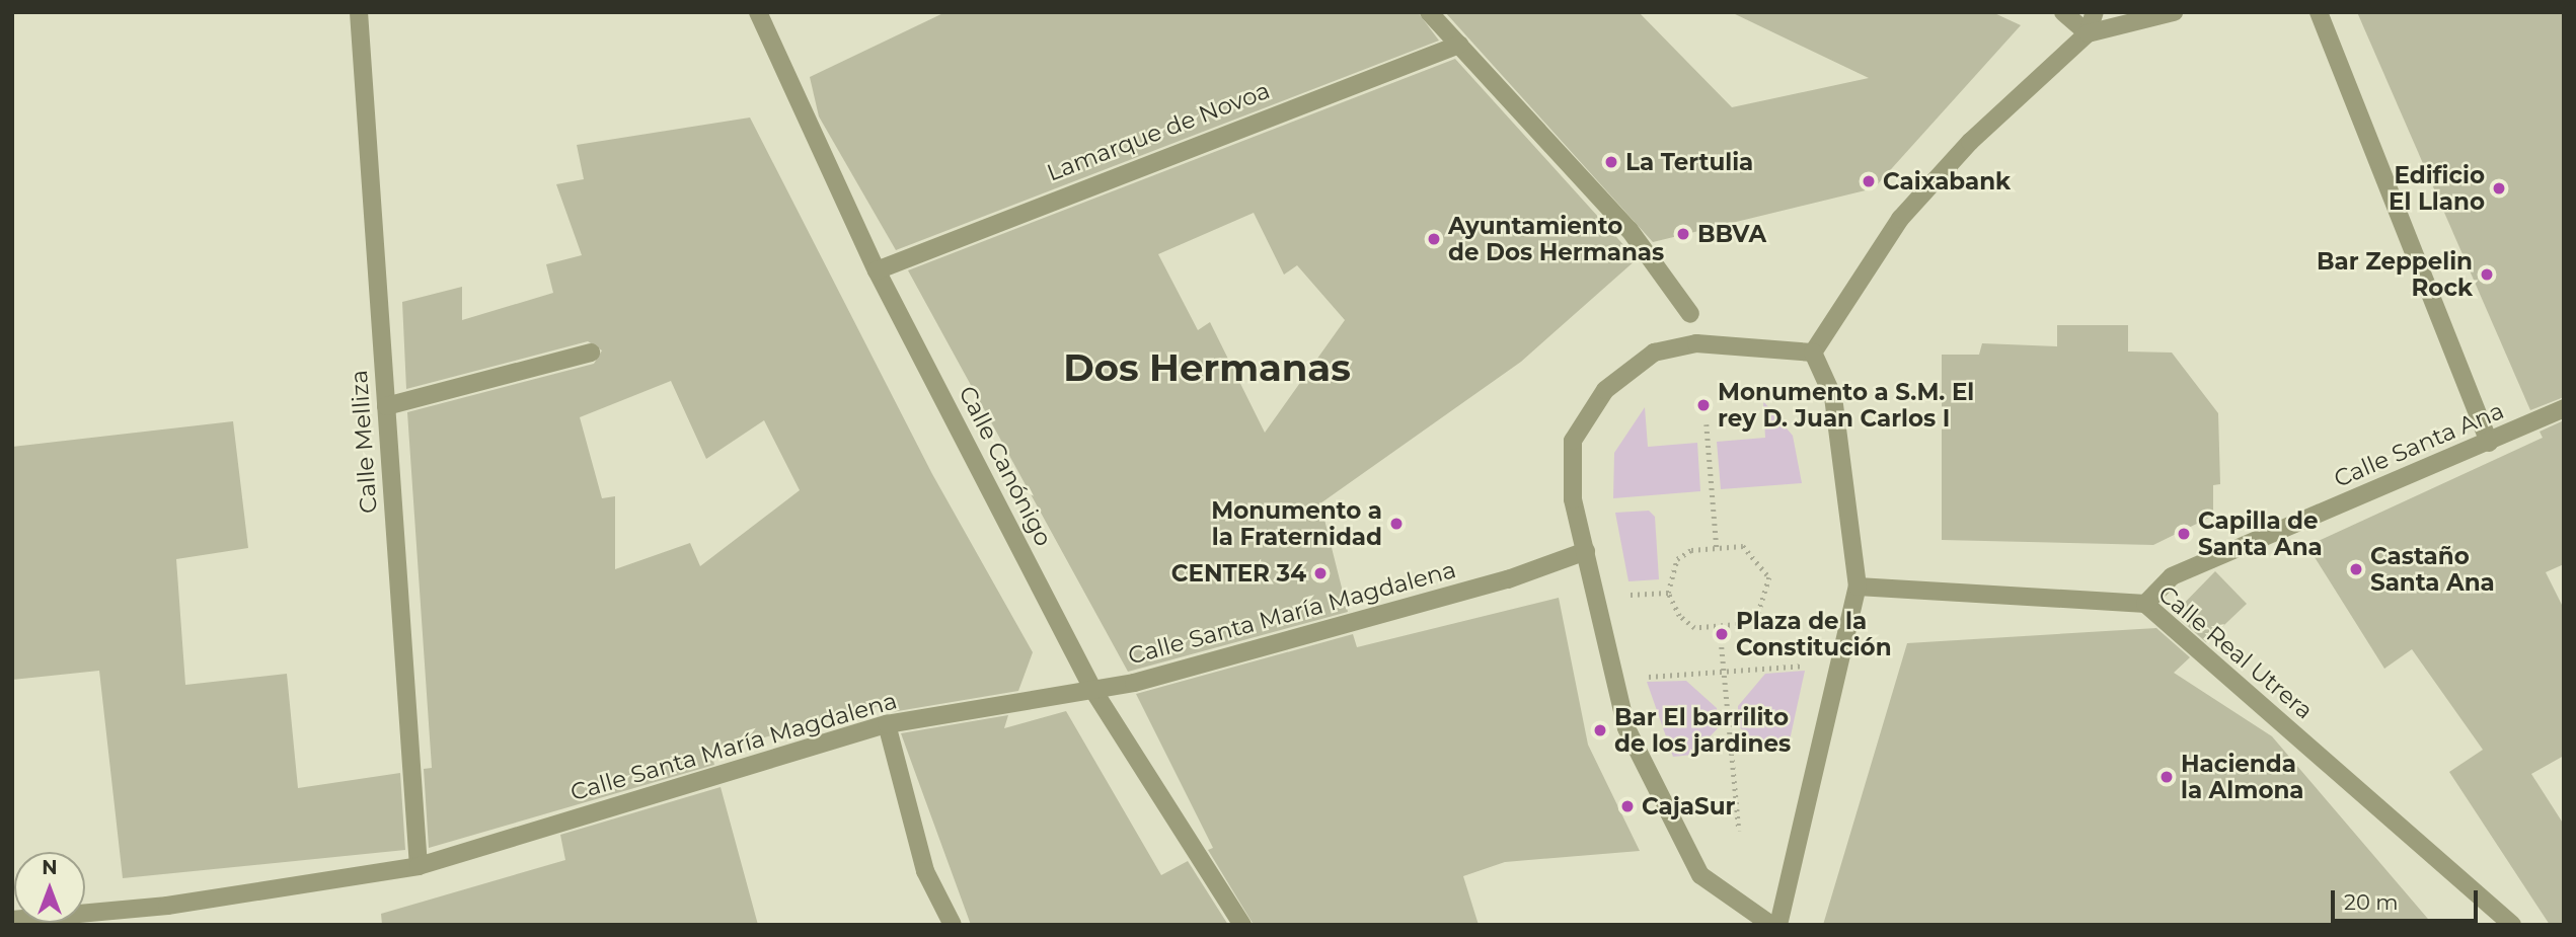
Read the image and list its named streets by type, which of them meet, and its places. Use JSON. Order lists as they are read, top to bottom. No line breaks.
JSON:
{"streets":{"street":["Lamarque de Novoa","Calle Melliza","Calle Santa Ana","Calle Canónigo","Calle Santa María Magdalena","Calle Real Utrera"]},"crossings":[["Lamarque de Novoa","Calle Canónigo"],["Calle Melliza","Calle Santa María Magdalena"],["Calle Santa Ana","Calle Real Utrera"],["Calle Canónigo","Calle Santa María Magdalena"]],"districts":["Dos Hermanas"],"places":["La Tertulia","Caixabank","Edificio El Llano","BBVA","Ayuntamiento de Dos Hermanas","Bar Zeppelin Rock","Monumento a S.M. El rey D. Juan Carlos I","Monumento a la Fraternidad","Capilla de Santa Ana","Castaño Santa Ana","CENTER 34","Plaza de la Constitución","Bar El barrilito de los jardines","Hacienda la Almona","CajaSur"],"scale_bar":"20 m","north":"top"}
